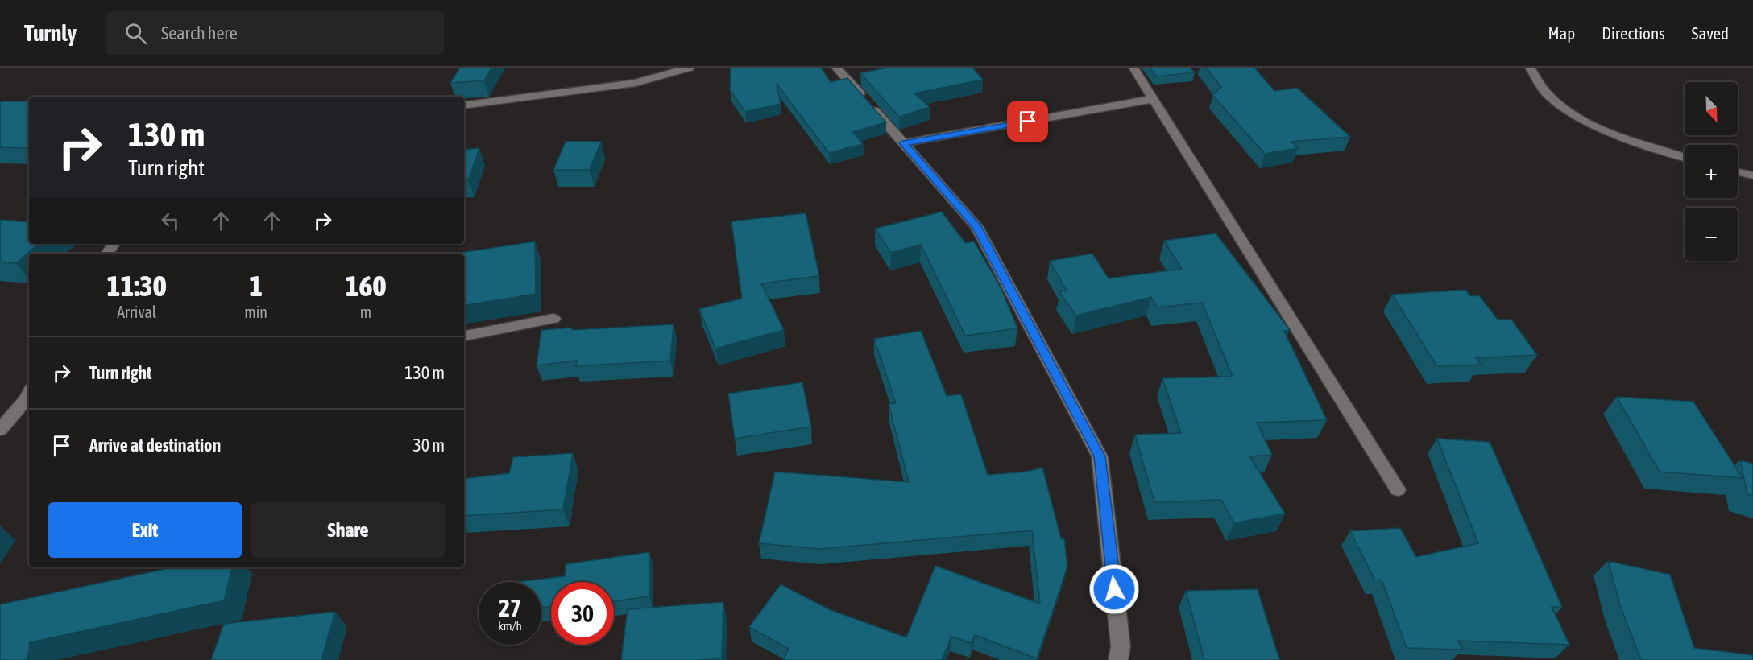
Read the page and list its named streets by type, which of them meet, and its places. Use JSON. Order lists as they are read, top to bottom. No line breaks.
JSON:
{"north":"bottom right","page":{"header":"Turnly","search":"Search here","nav":["Map","Directions","Saved"],"map_buttons":["+","−"],"turn":["130 m","Turn right"],"eta":["11:30","Arrival","1","min","160","m"],"list":[{"name":"Turn right","value":"130 m"},{"name":"Arrive at destination","value":"30 m"}],"buttons":["Exit","Share"],"speed":"27 km/h","limit":"30"}}
